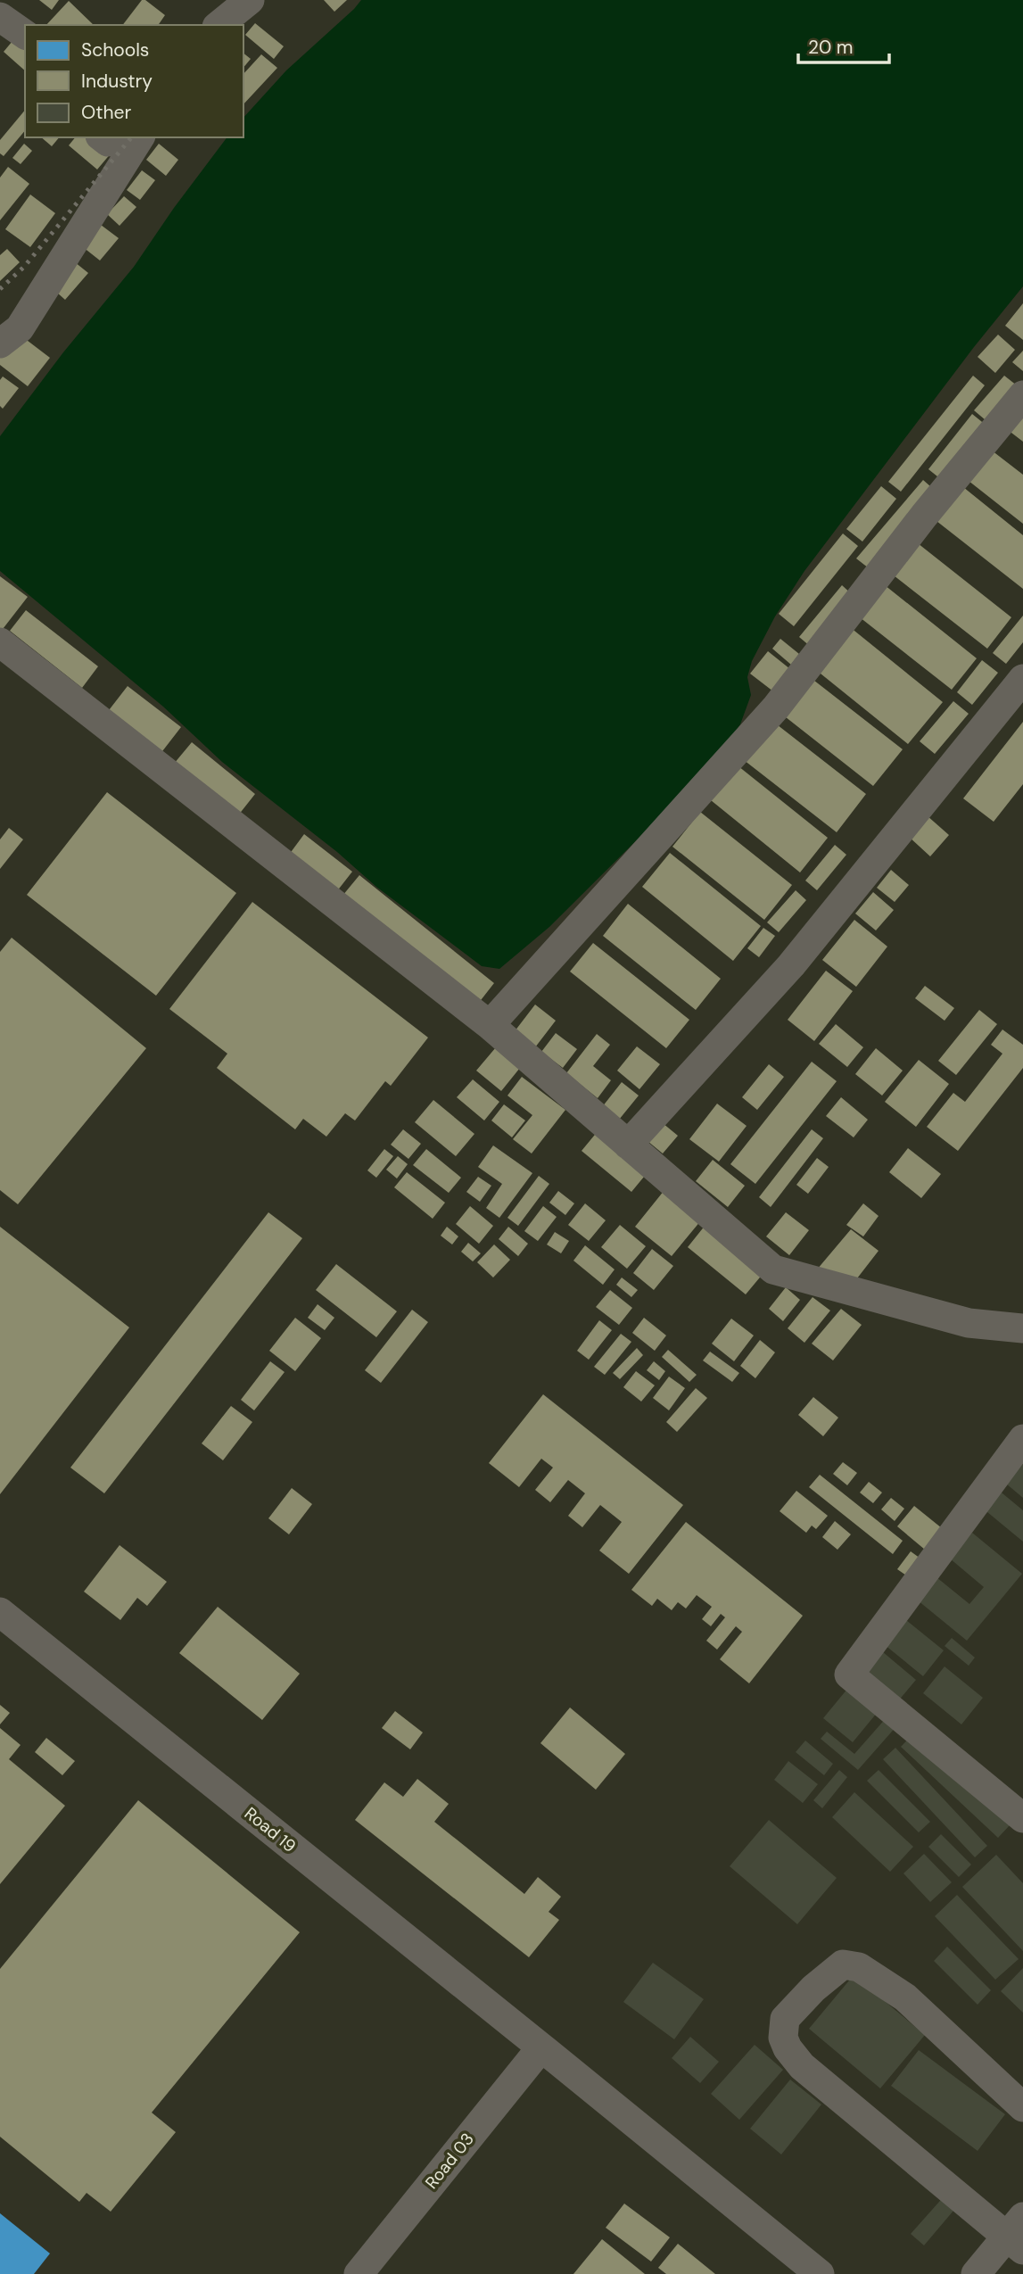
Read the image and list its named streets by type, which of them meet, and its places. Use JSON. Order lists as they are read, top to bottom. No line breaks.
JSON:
{"streets":{"street":["Road 19","Road 03"]},"crossings":[["Road 19","Road 03"]],"legend":["Schools","Industry","Other"],"scale_bar":"20 m"}
